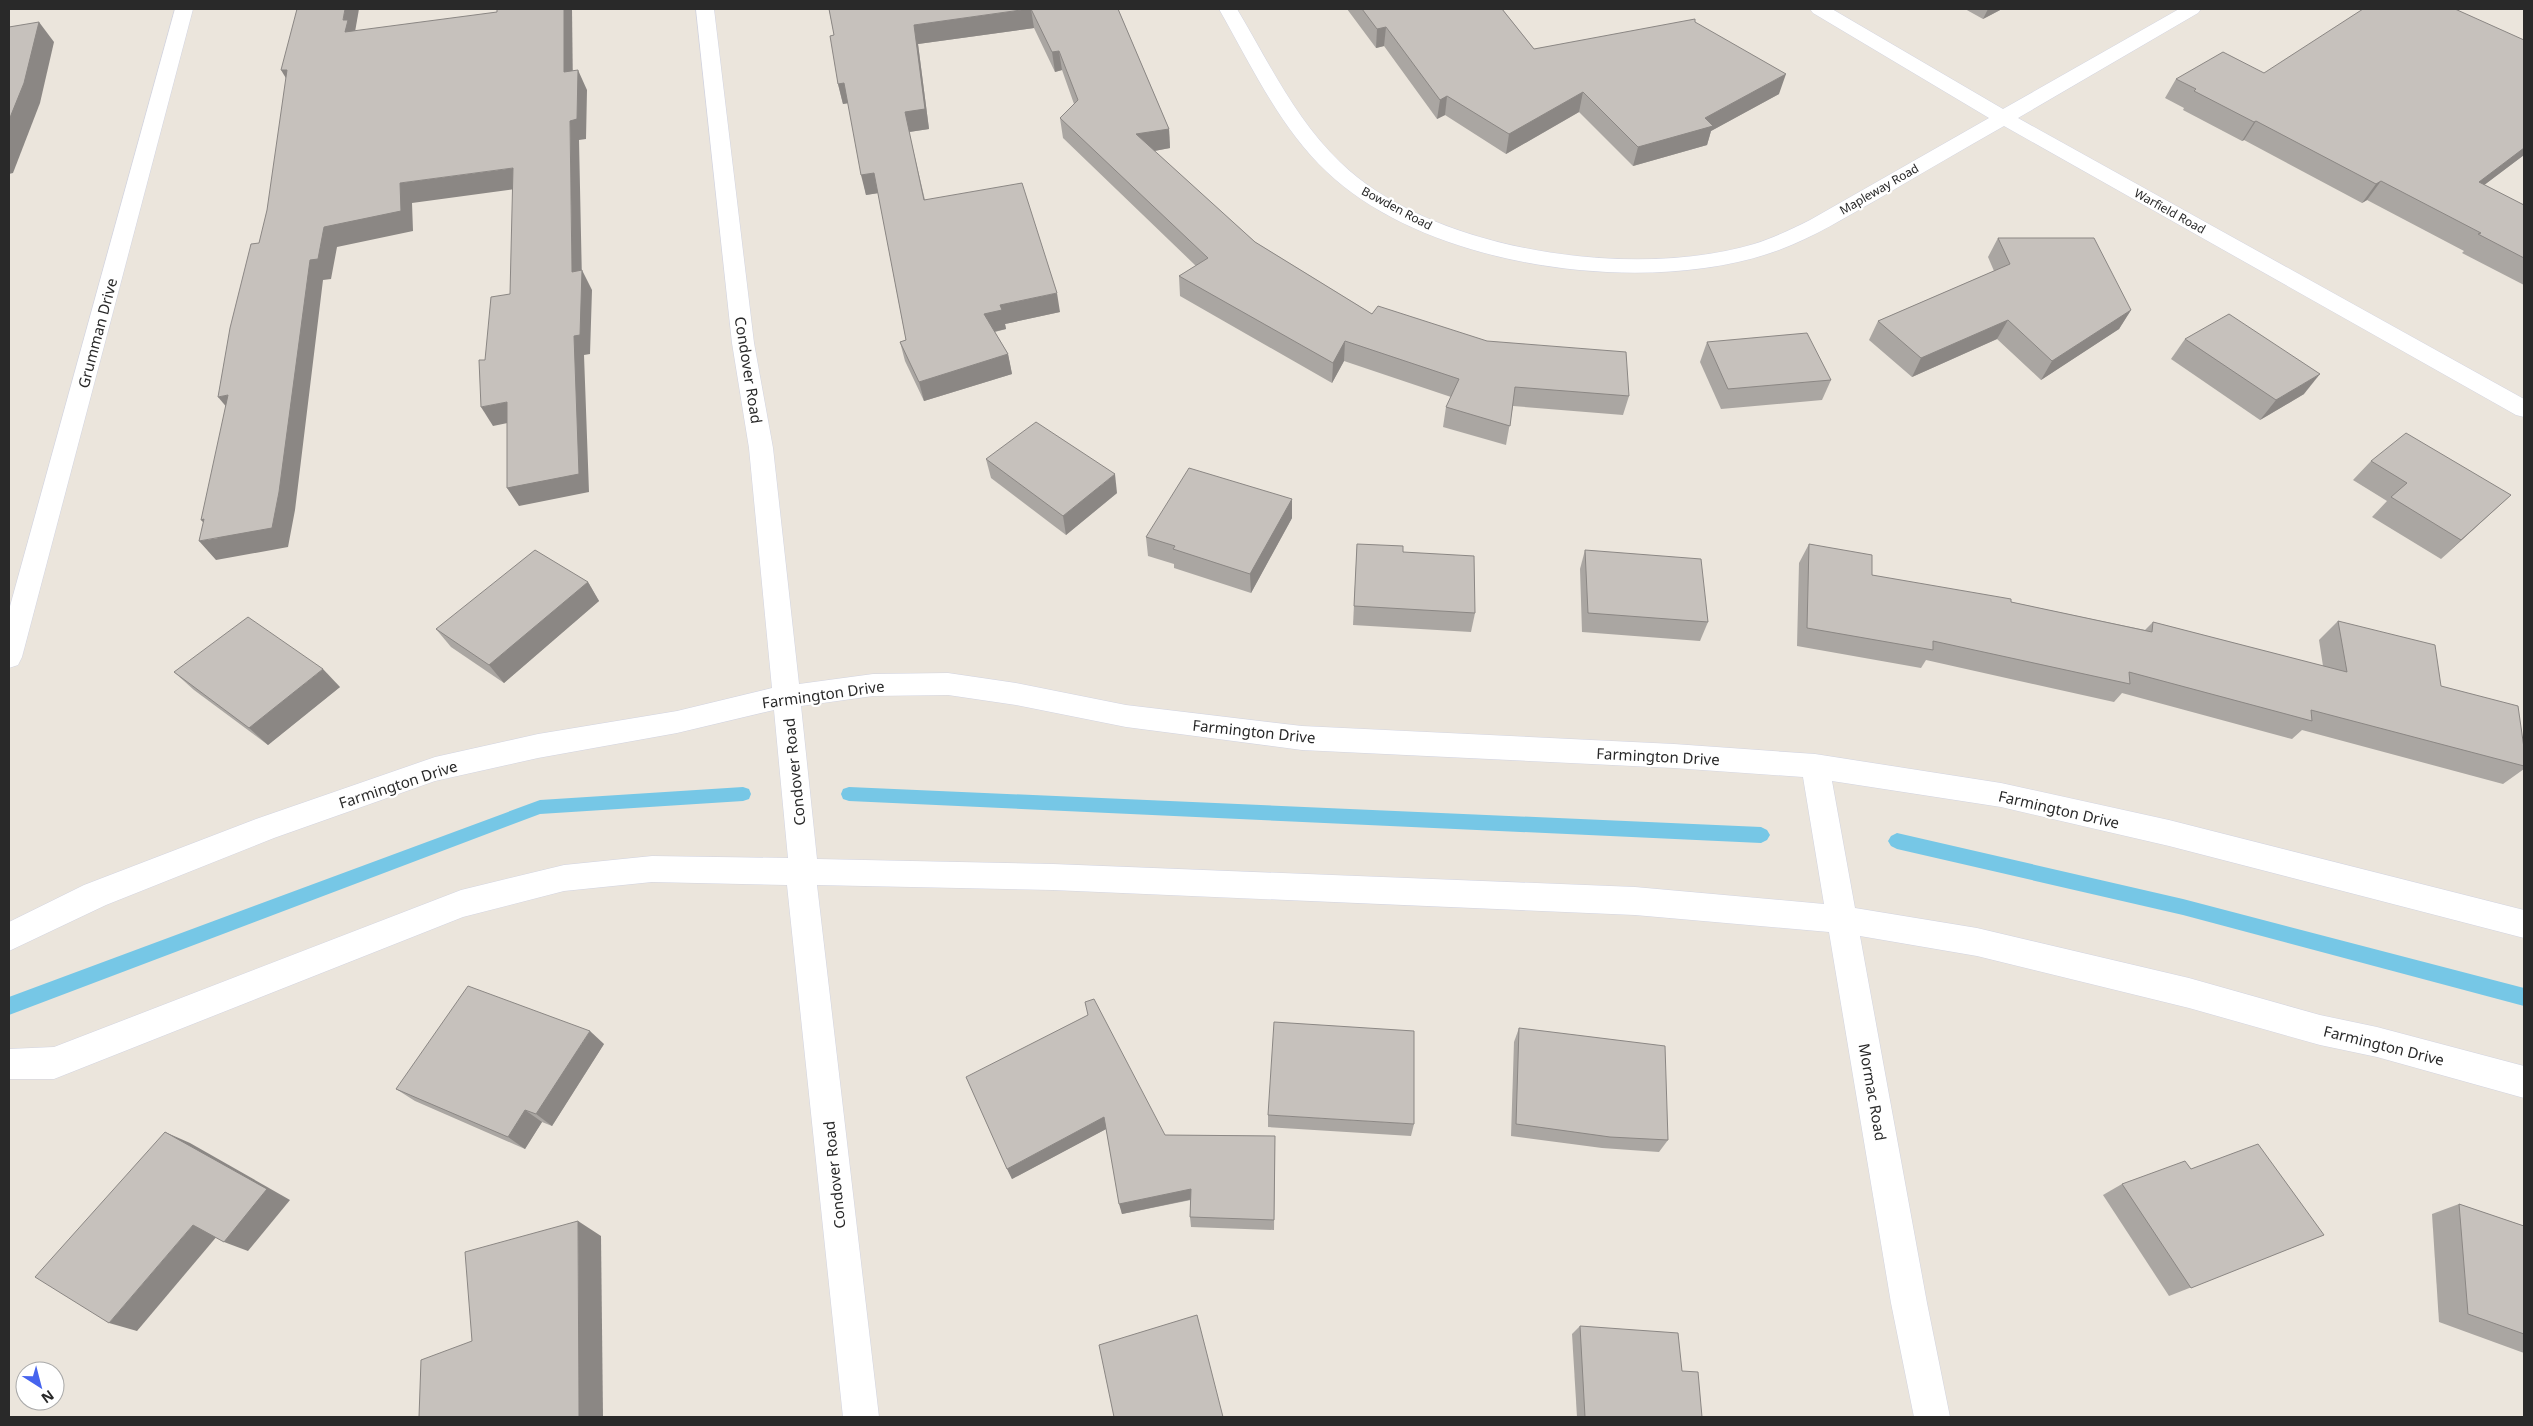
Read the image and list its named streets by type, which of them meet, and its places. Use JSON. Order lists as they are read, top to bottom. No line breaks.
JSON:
{"streets":{"street":["Mapleway Road","Bowden Road","Warfield Road","Grumman Drive","Condover Road","Farmington Drive","Mormac Road"]},"crossings":[["Mapleway Road","Bowden Road"],["Mapleway Road","Warfield Road"],["Condover Road","Farmington Drive"],["Farmington Drive","Mormac Road"]],"north":"bottom right"}
